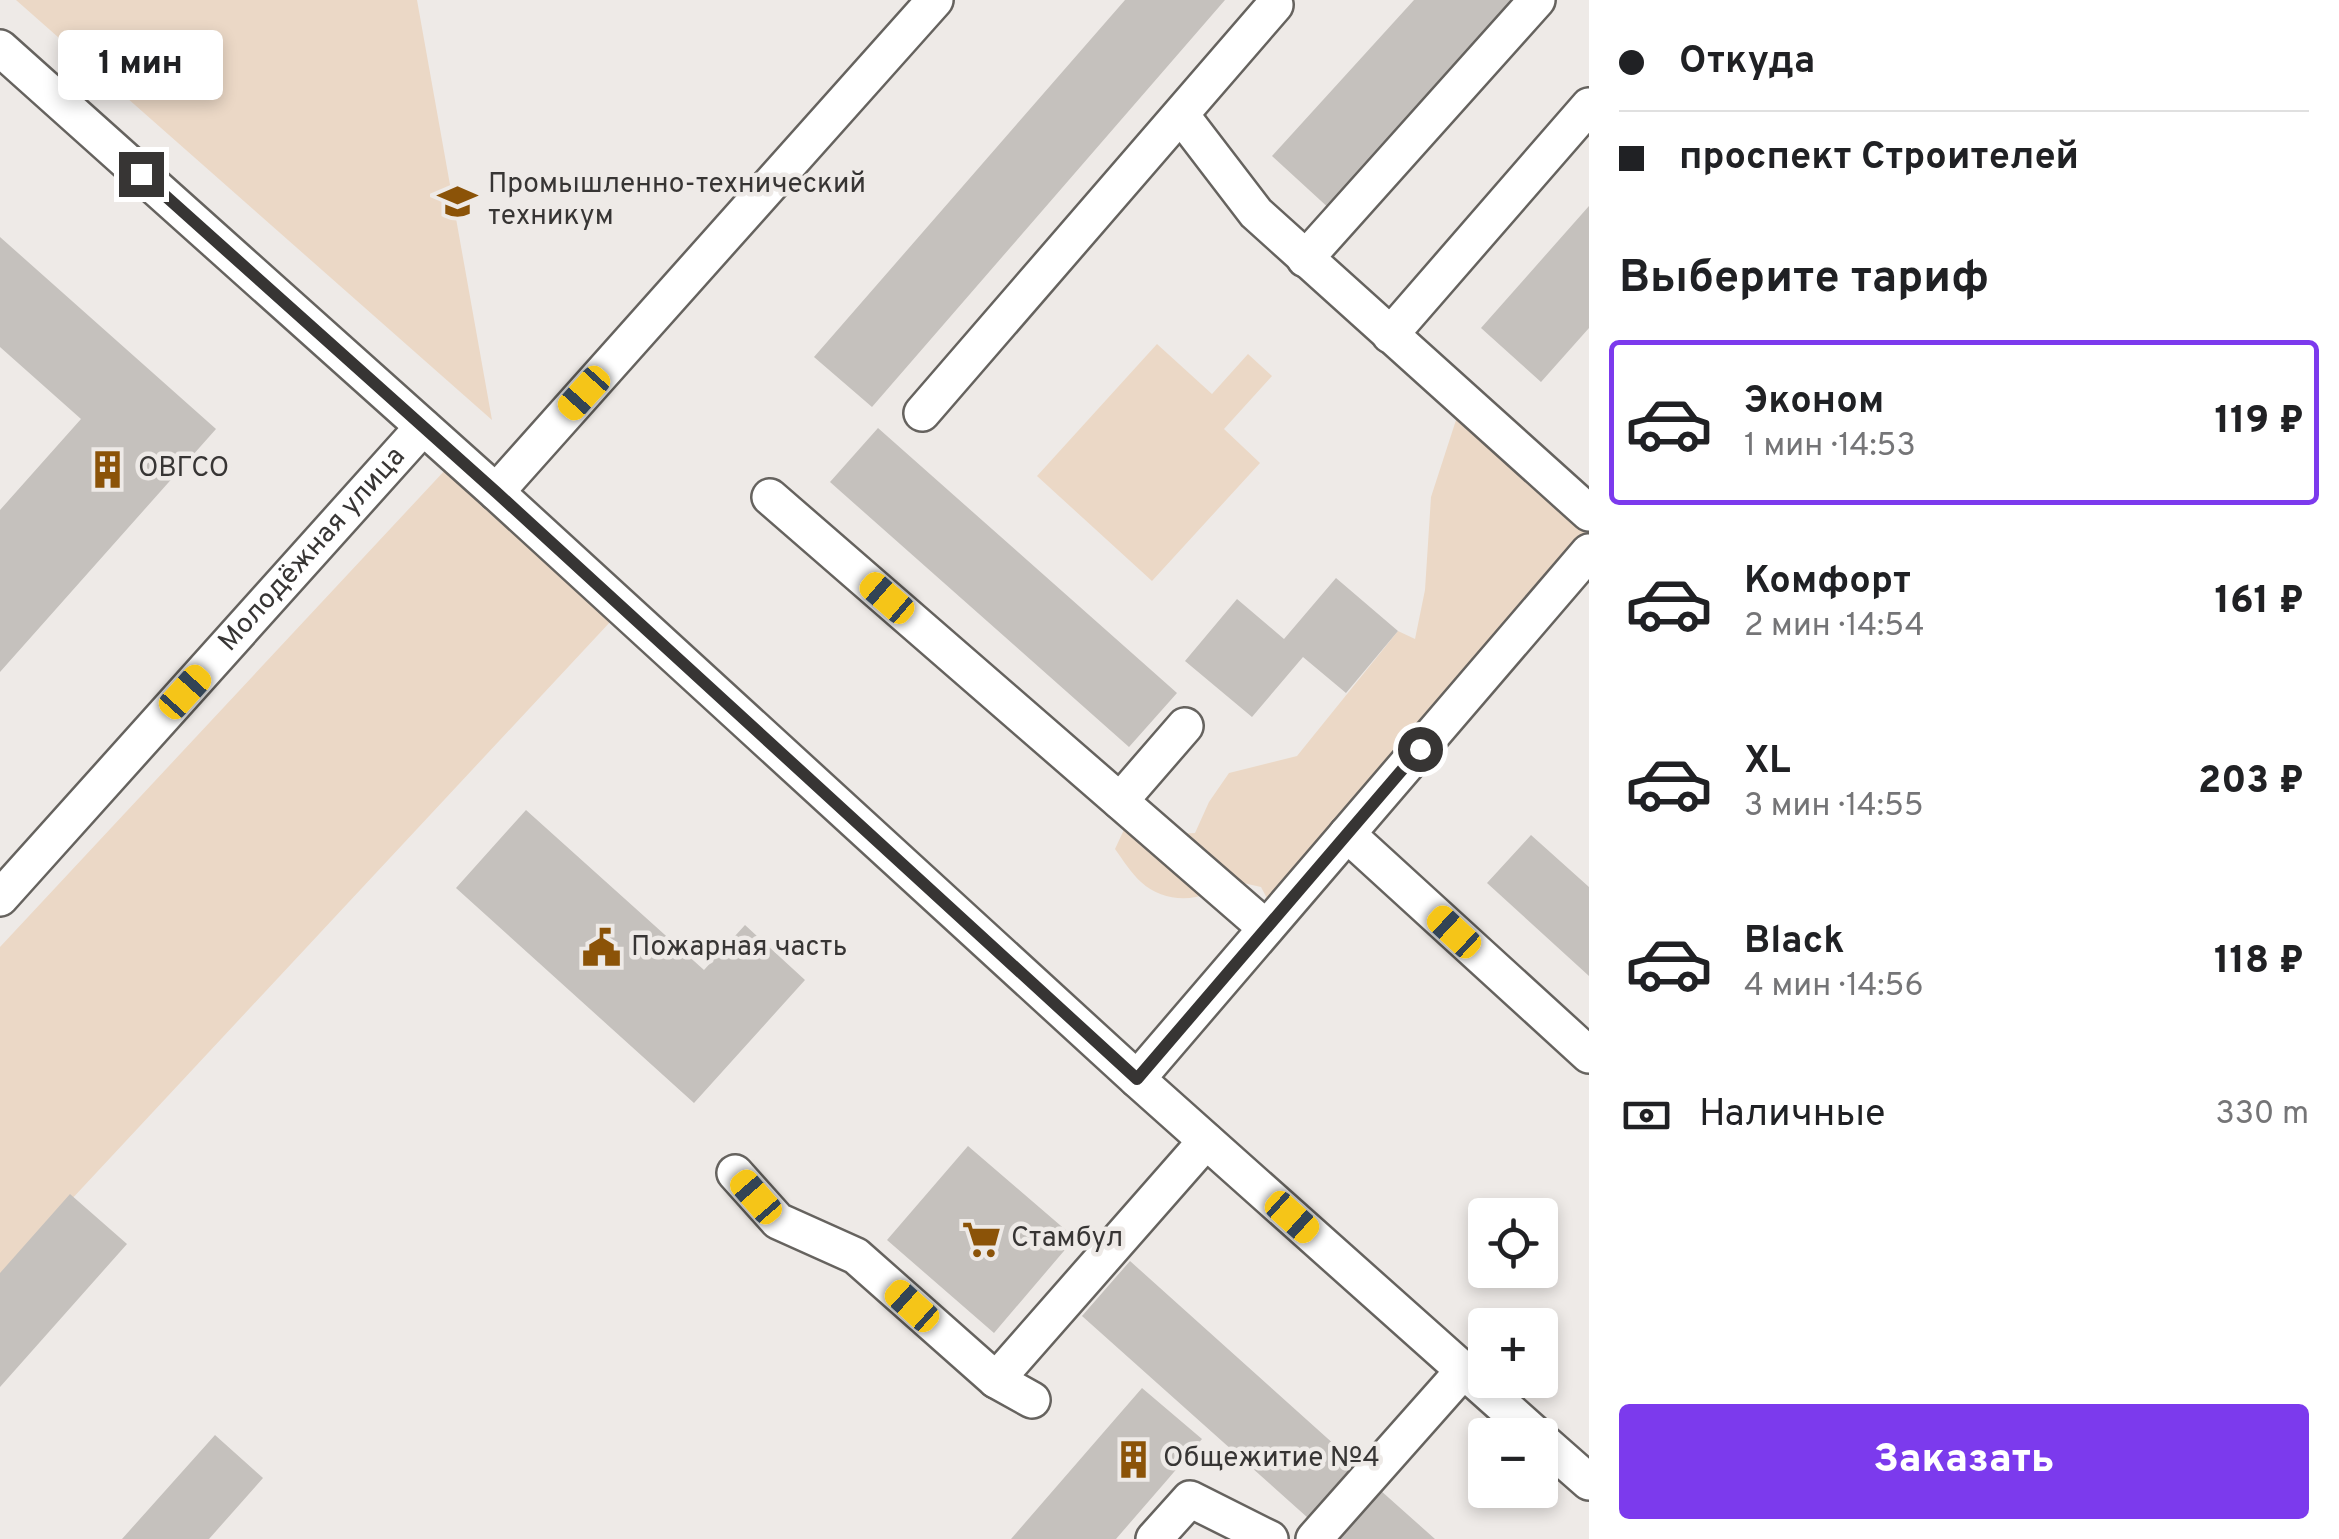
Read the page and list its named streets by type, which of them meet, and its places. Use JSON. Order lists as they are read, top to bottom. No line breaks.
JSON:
{"streets":{"street":["Молодёжная улица"]},"places":{"school or university":["Промышленно-технический техникум"],"building":["ОВГСО","Общежитие №4"],"public building":["Пожарная часть"],"supermarket":["Стамбул"]},"page":{"banner":["Откуда","проспект Строителей"],"bubble":"1 мин","heading":"Выберите тариф","list":[{"name":"Эконом","note":"1 мин · 14:53","value":"119 ₽"},{"name":"Комфорт","note":"2 мин · 14:54","value":"161 ₽"},{"name":"XL","note":"3 мин · 14:55","value":"203 ₽"},{"name":"Black","note":"4 мин · 14:56","value":"118 ₽"}],"pay":["Наличные","330 m"],"map_buttons":["+","−"],"buttons":"Заказать"}}
